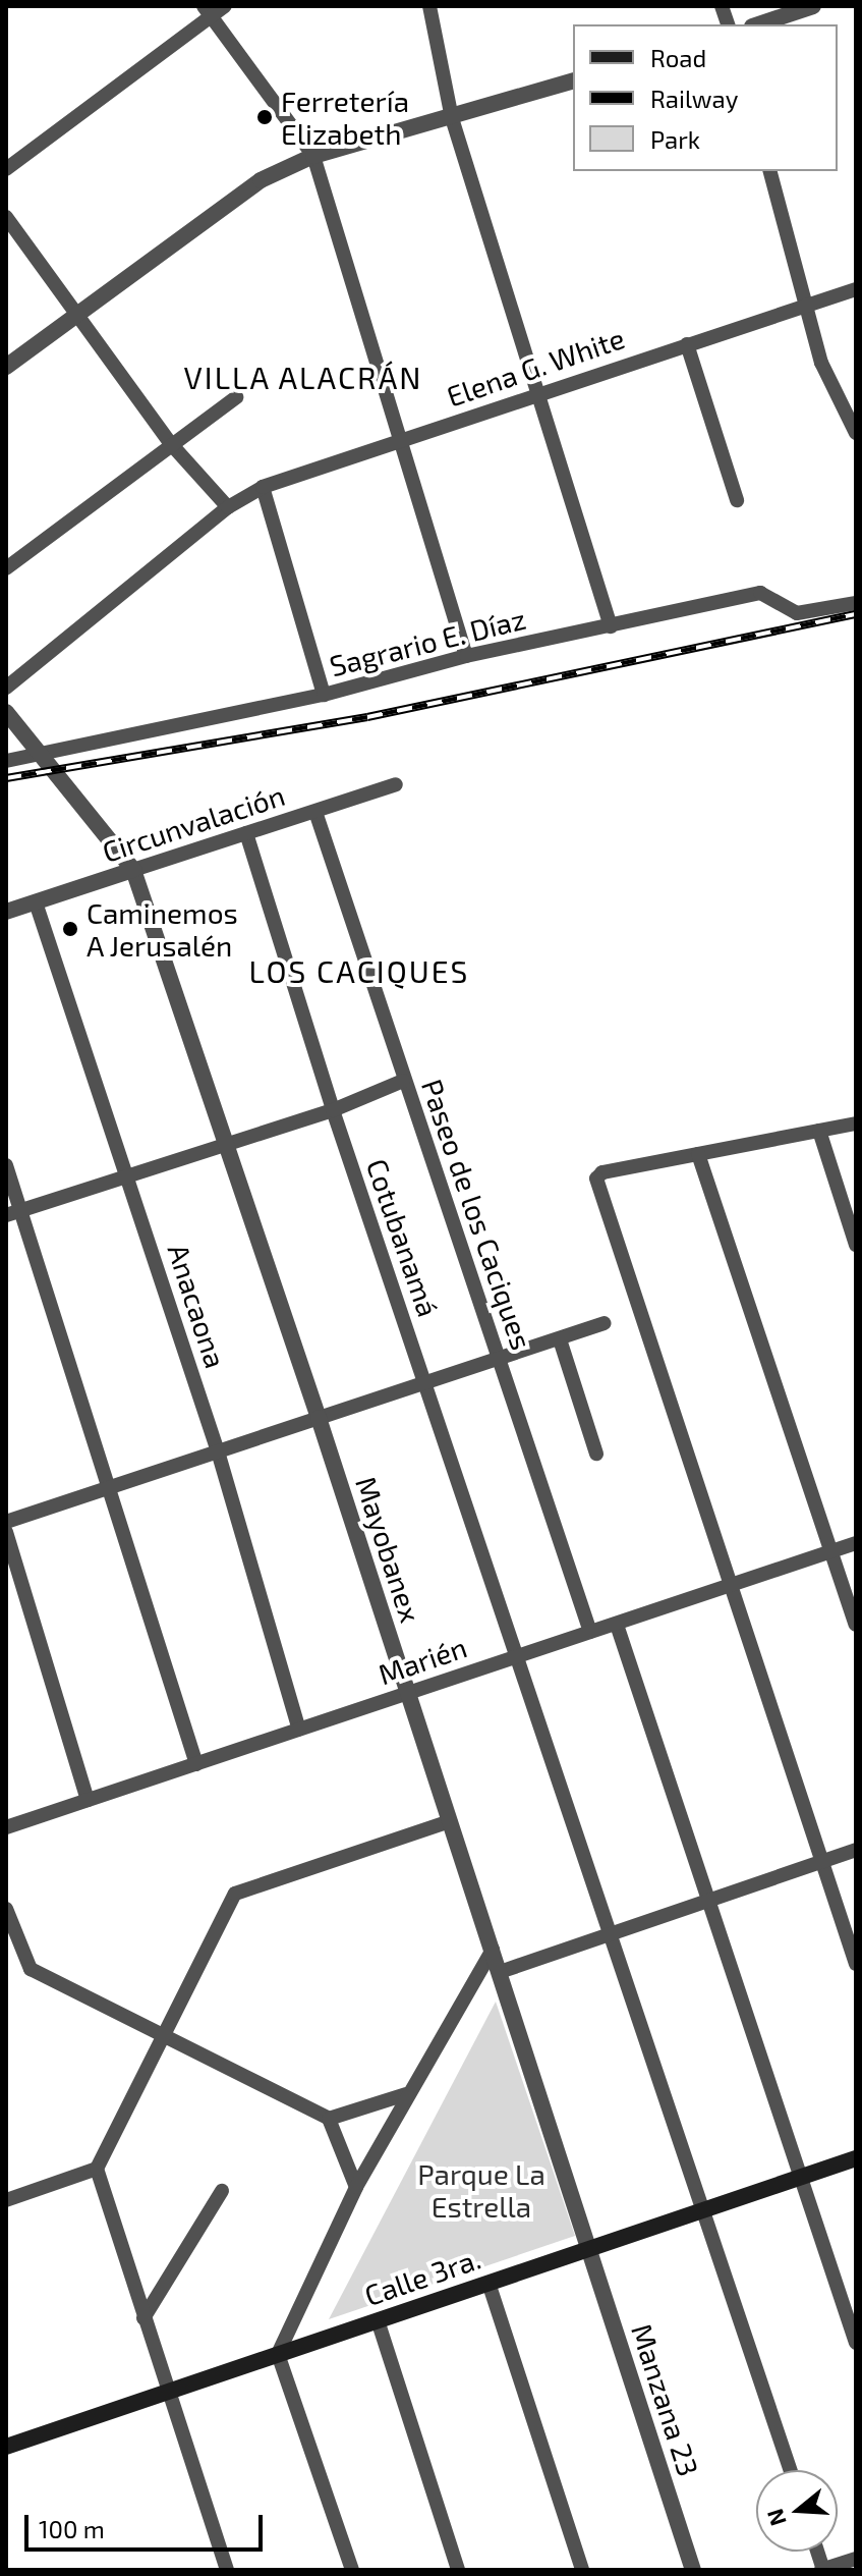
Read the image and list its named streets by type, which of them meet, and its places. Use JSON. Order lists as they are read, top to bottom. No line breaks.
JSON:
{"streets":{"main road":["Calle 3ra."],"street":["Elena G. White","Sagrario E. Díaz","Circunvalación","Paseo de los Caciques","Cotubanamá","Anacaona","Mayobanex","Marién","Manzana 23"]},"crossings":[["Circunvalación","Paseo de los Caciques"],["Circunvalación","Cotubanamá"],["Circunvalación","Anacaona"],["Circunvalación","Mayobanex"],["Paseo de los Caciques","Marién"],["Cotubanamá","Marién"],["Cotubanamá","Calle 3ra."],["Anacaona","Marién"],["Mayobanex","Marién"],["Mayobanex","Calle 3ra."],["Mayobanex","Manzana 23"],["Calle 3ra.","Manzana 23"]],"districts":["VILLA ALACRÁN","LOS CACIQUES"],"parks":["Parque La Estrella"],"places":["Ferretería Elizabeth","Caminemos A Jerusalén"],"legend":["Road","Railway","Park"],"scale_bar":"100 m","north":"left"}
